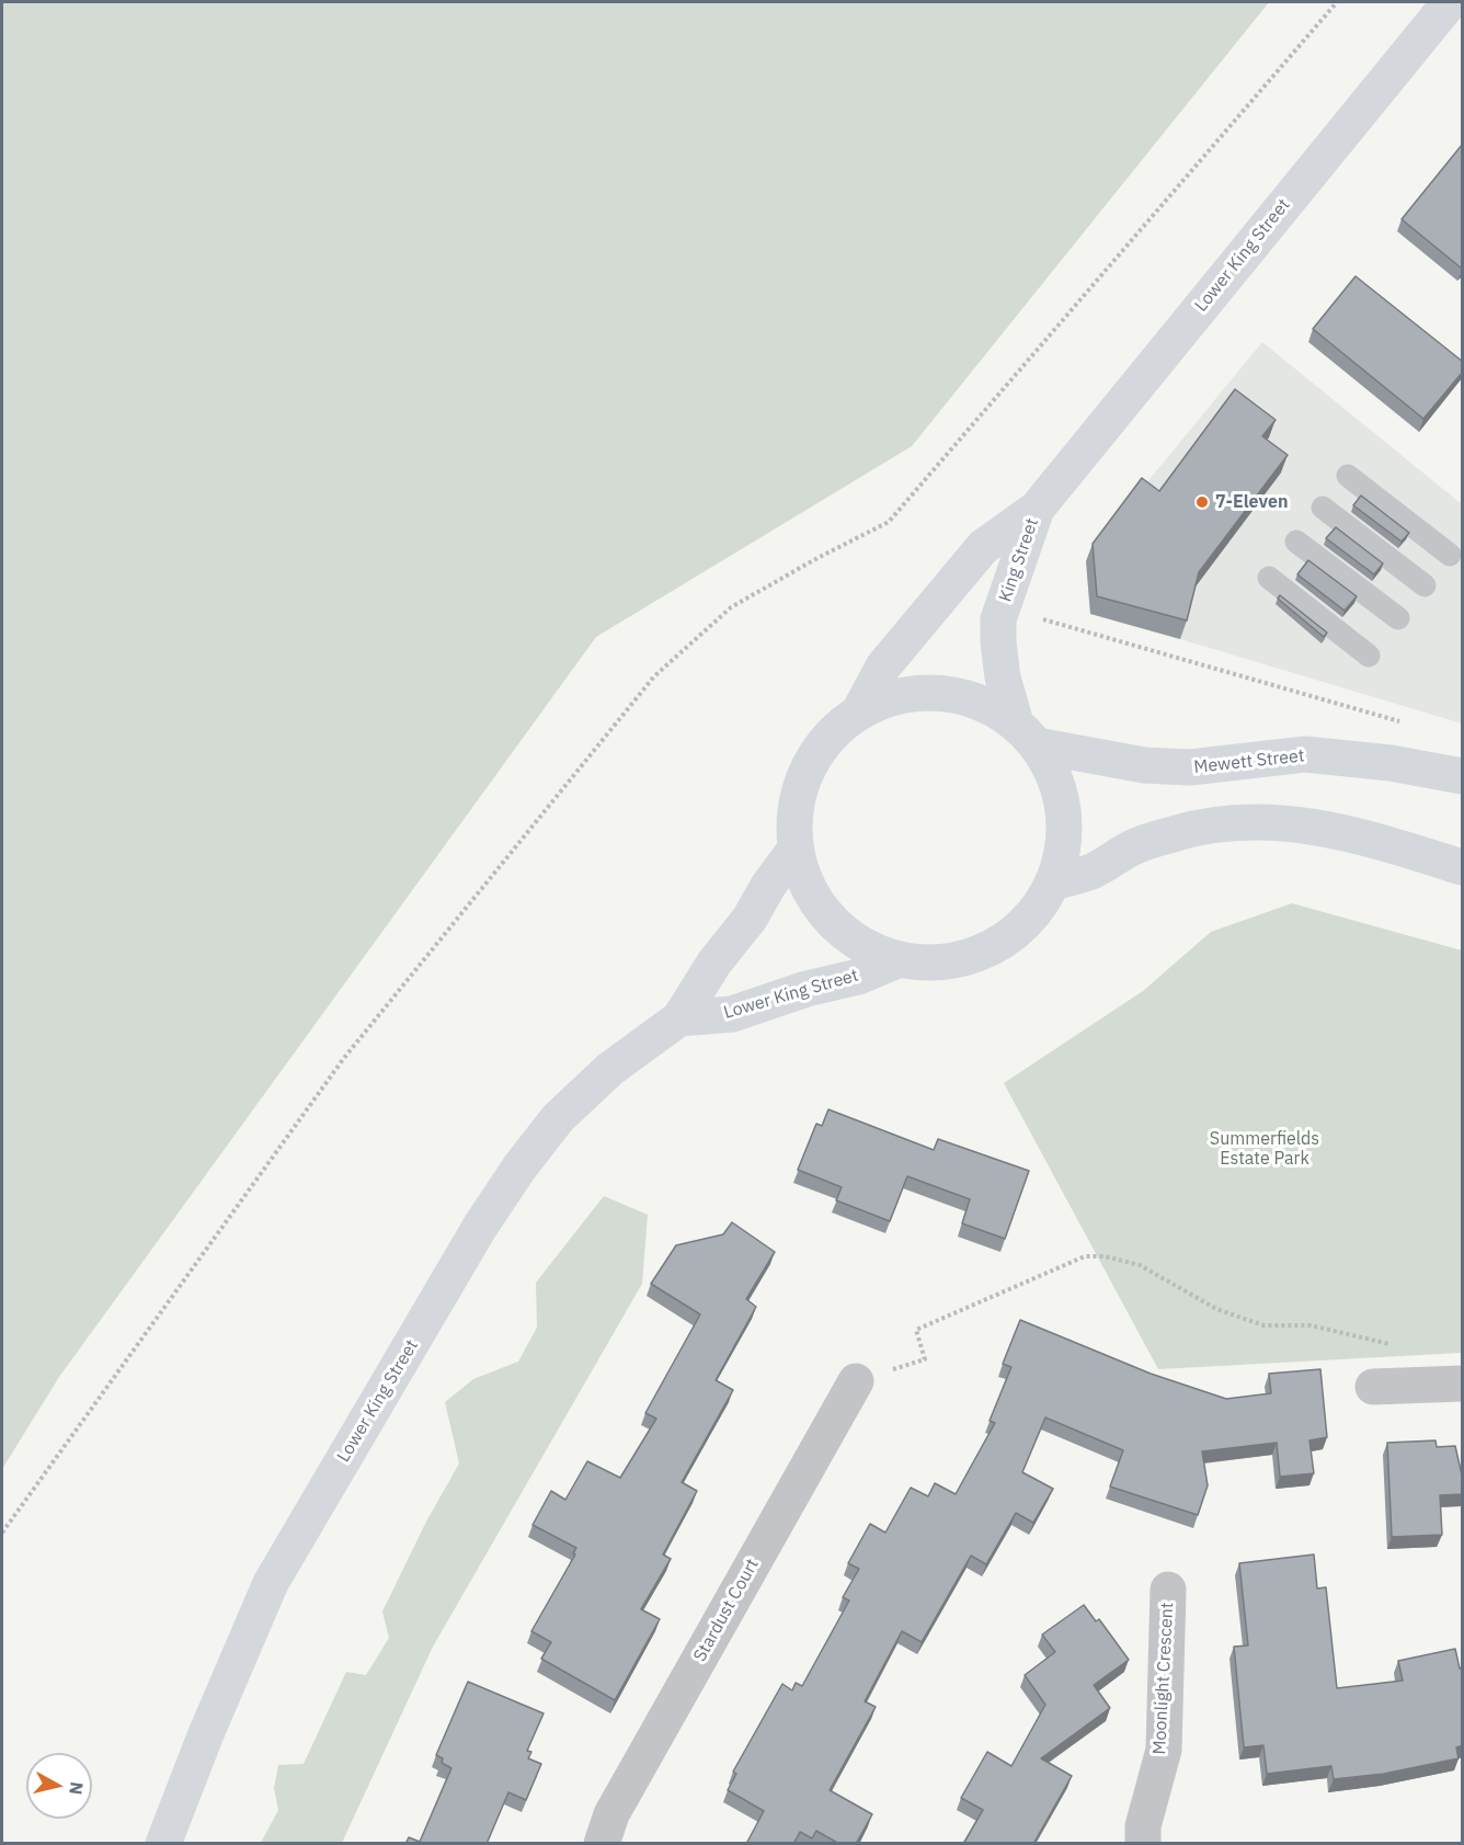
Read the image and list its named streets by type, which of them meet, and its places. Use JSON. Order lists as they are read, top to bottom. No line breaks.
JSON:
{"streets":{"main road":["Lower King Street","King Street","Mewett Street"],"street":["Stardust Court","Moonlight Crescent"]},"crossings":[["Lower King Street","King Street"],["King Street","Mewett Street"]],"parks":["Summerfields Estate Park"],"places":["7-Eleven"],"north":"right"}
